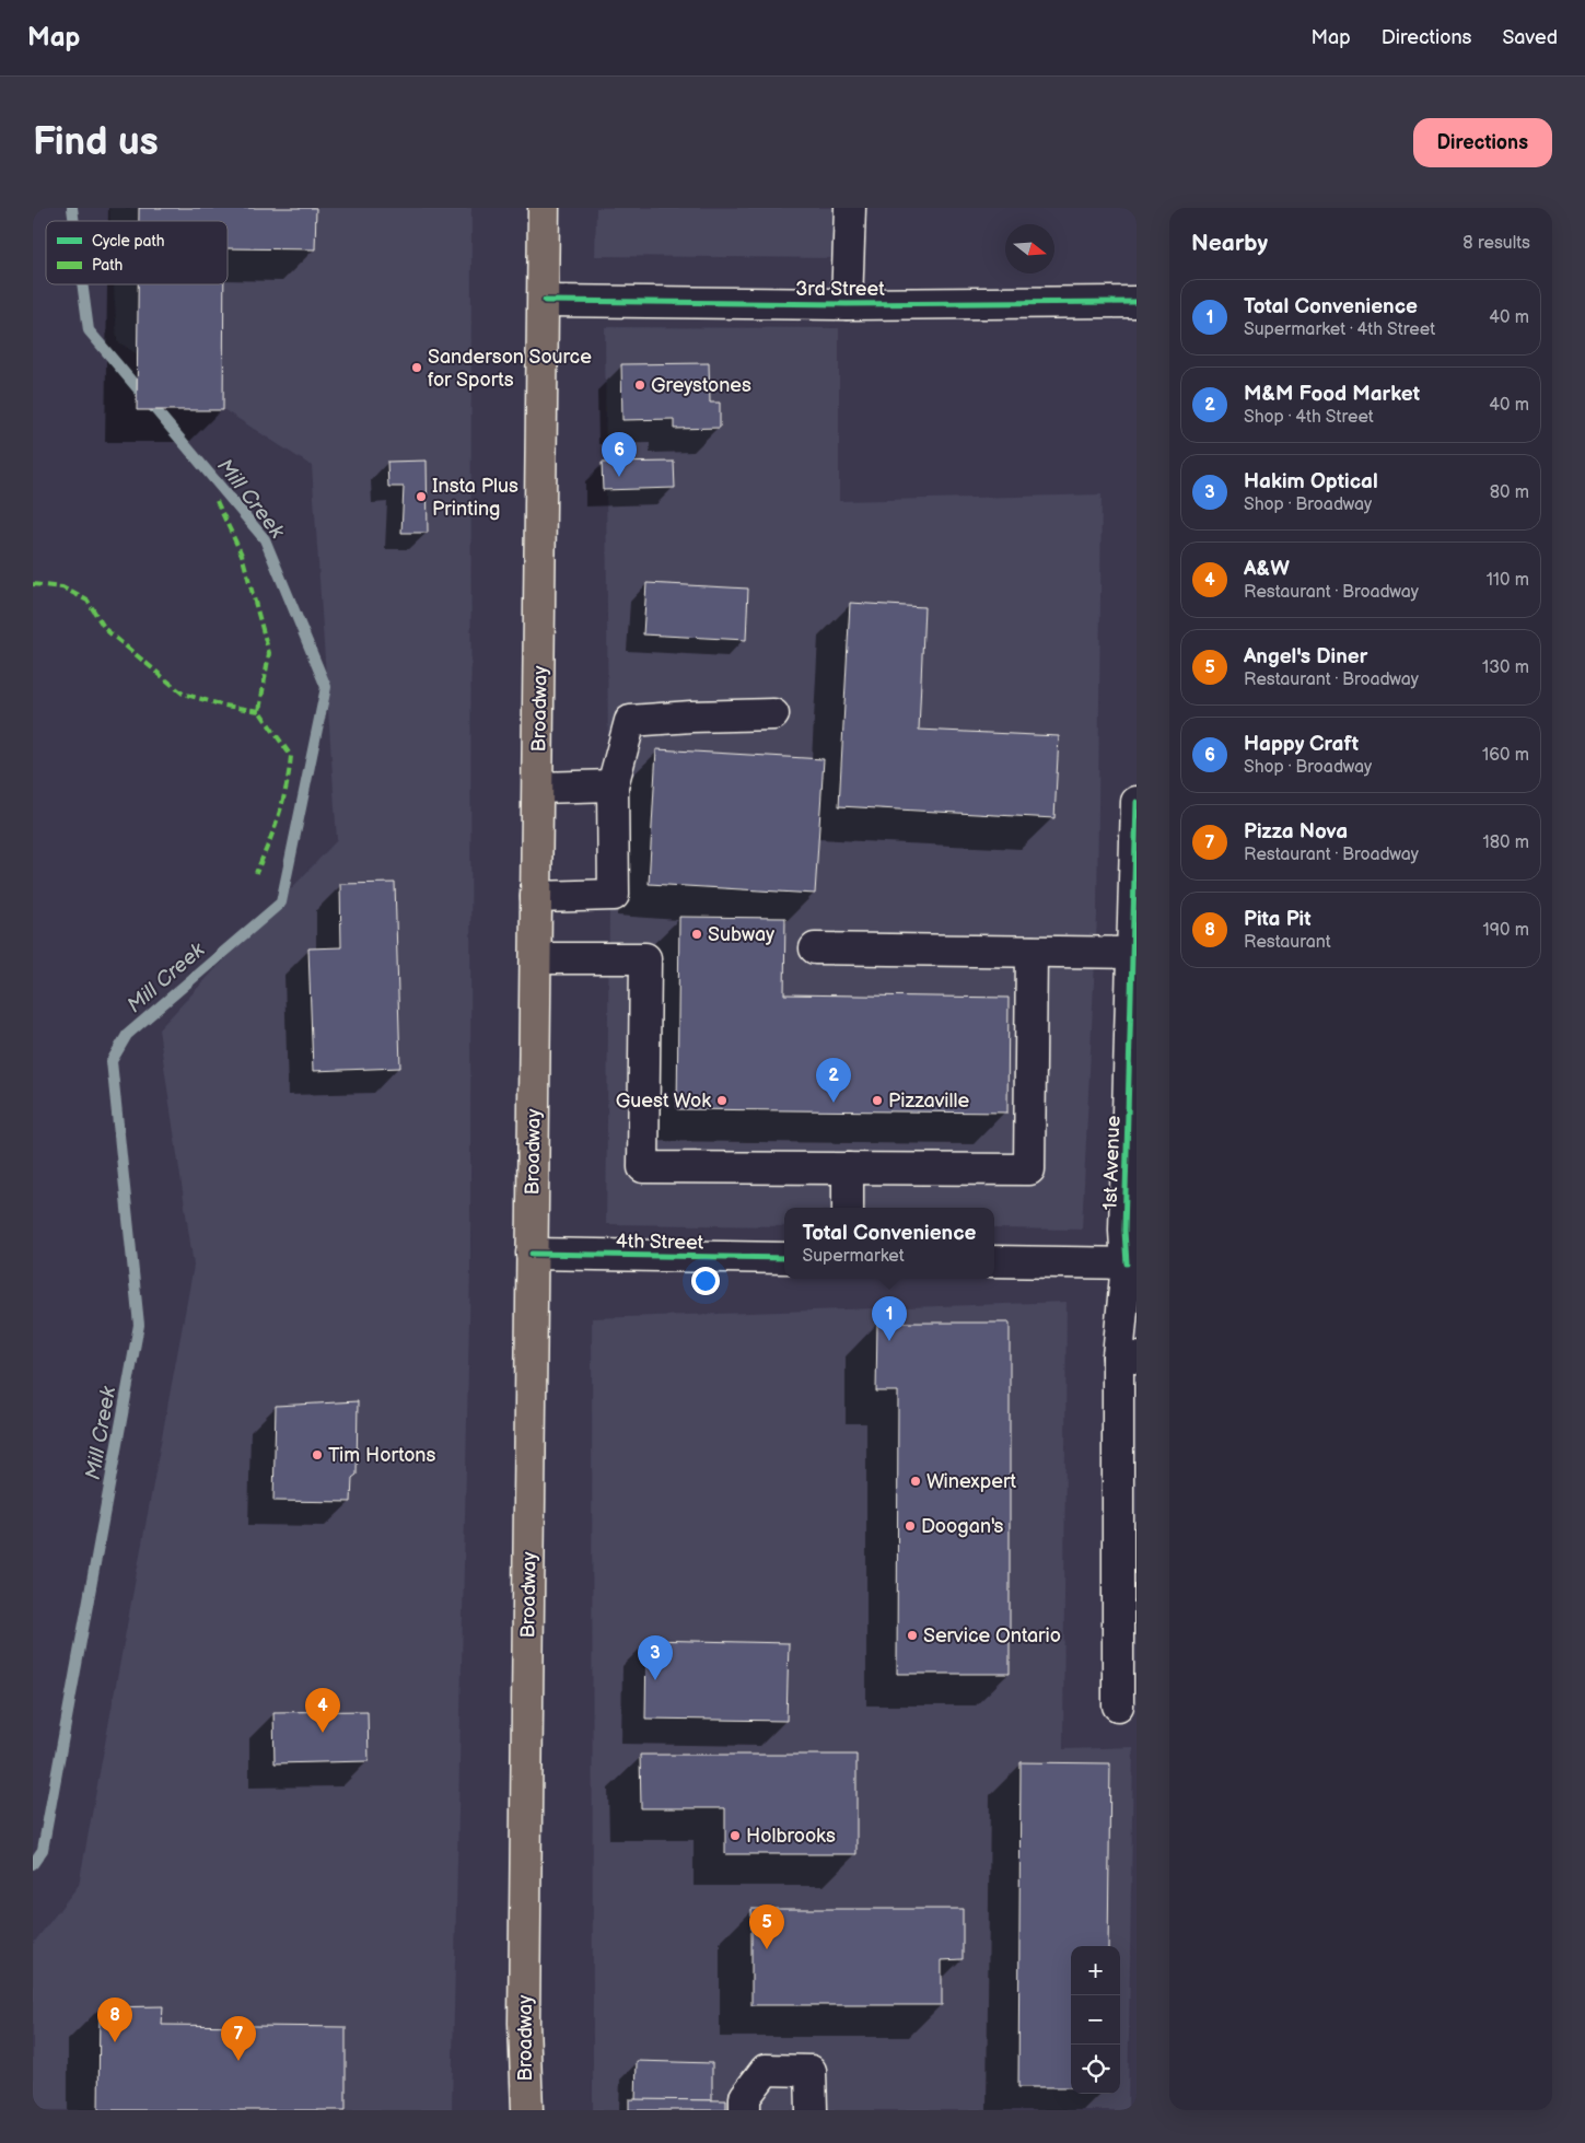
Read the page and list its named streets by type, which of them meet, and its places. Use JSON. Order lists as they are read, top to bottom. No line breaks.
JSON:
{"streets":{"main road":["Broadway"],"street":["3rd Street","1st Avenue","4th Street"]},"crossings":[["3rd Street","Broadway"],["Broadway","4th Street"]],"water":["Mill Creek"],"places":["Sanderson Source for Sports","Greystones","Insta Plus Printing","Subway","Guest Wok","Pizzaville","Tim Hortons","Winexpert","Doogan's","Service Ontario","Holbrooks"],"legend":["Cycle path","Path"],"north":"right","page":{"header":"Map","nav":["Map","Directions","Saved"],"buttons":"Directions","title":"Find us","heading":["Nearby","8 results"],"list":[{"mark":"1","name":"Total Convenience","note":"Supermarket · 4th Street","value":"40 m"},{"mark":"2","name":"M&M Food Market","note":"Shop · 4th Street","value":"40 m"},{"mark":"3","name":"Hakim Optical","note":"Shop · Broadway","value":"80 m"},{"mark":"4","name":"A&W","note":"Restaurant · Broadway","value":"110 m"},{"mark":"5","name":"Angel's Diner","note":"Restaurant · Broadway","value":"130 m"},{"mark":"6","name":"Happy Craft","note":"Shop · Broadway","value":"160 m"},{"mark":"7","name":"Pizza Nova","note":"Restaurant · Broadway","value":"180 m"},{"mark":"8","name":"Pita Pit","note":"Restaurant","value":"190 m"}],"pins":["6","2","1","3","4","5","8","7"],"popup":["Total Convenience","Supermarket"],"map_buttons":["+","−"]}}
